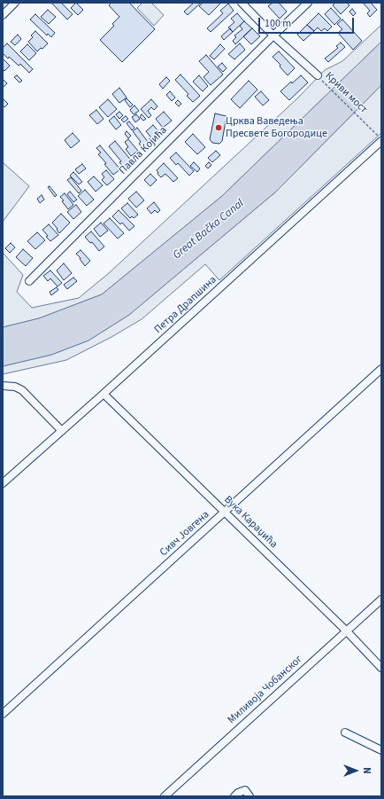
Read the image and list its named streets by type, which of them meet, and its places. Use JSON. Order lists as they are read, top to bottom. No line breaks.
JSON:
{"streets":{"street":["Павла Којића","Петра Драпшина","Вука Караџића","Сивч Јовгена","Миливоја Чобанског"],"path":["Криви мост"]},"crossings":[["Криви мост","Петра Драпшина"],["Петра Драпшина","Вука Караџића"],["Вука Караџића","Сивч Јовгена"],["Вука Караџића","Миливоја Чобанског"]],"water":["Great Bačka Canal"],"places":["Црква Ваведења Пресвете Богородице"],"scale_bar":"100 m","north":"right"}
